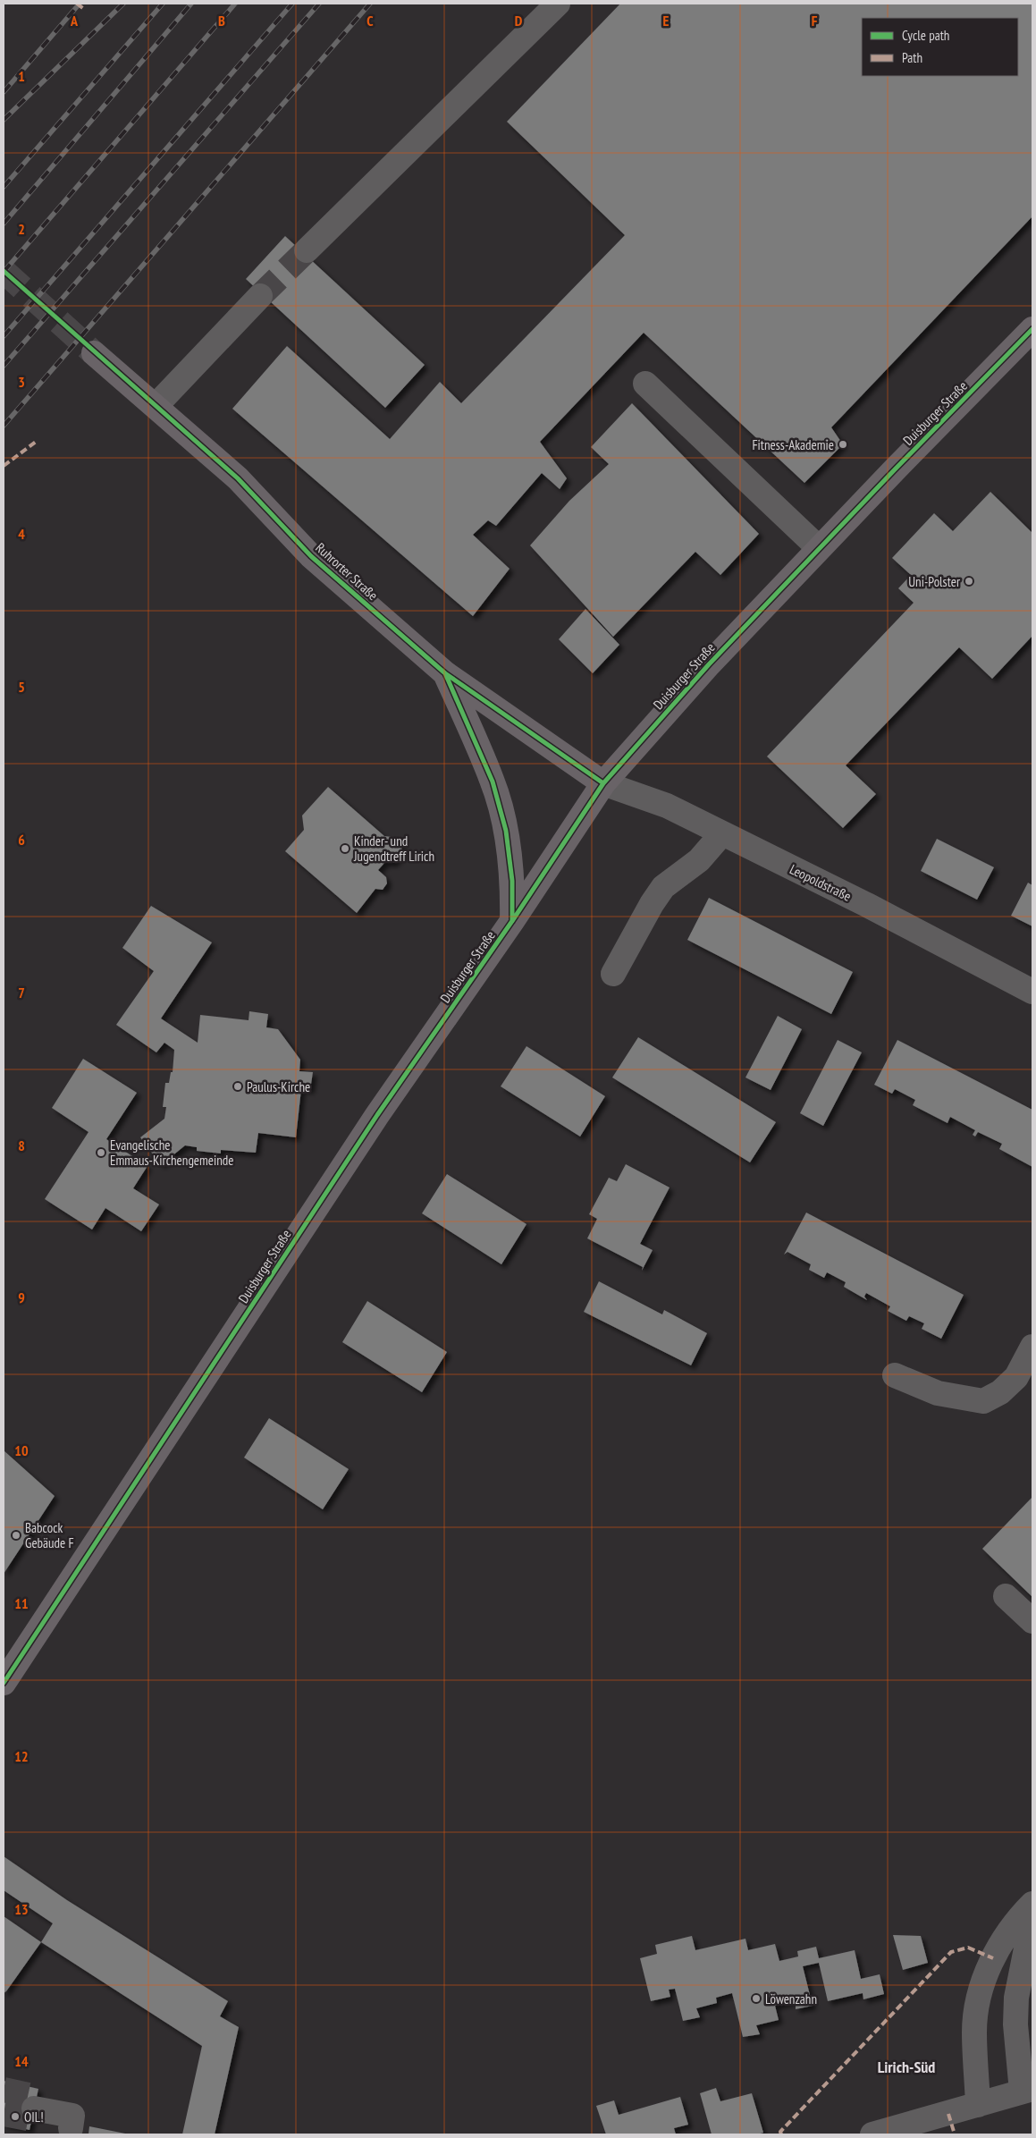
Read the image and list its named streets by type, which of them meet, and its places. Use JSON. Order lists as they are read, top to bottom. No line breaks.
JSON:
{"streets":{"main road":["Duisburger Straße","Ruhrorter Straße"],"street":["Leopoldstraße"]},"crossings":[["Duisburger Straße","Ruhrorter Straße"],["Duisburger Straße","Leopoldstraße"],["Ruhrorter Straße","Leopoldstraße"]],"districts":["Lirich-Süd"],"places":["Fitness-Akademie","Uni-Polster","Kinder- und Jugendtreff Lirich","Paulus-Kirche","Evangelische Emmaus-Kirchengemeinde","Babcock Gebäude F","Löwenzahn","OIL!"],"legend":["Cycle path","Path"],"grid":{"columns":["A","B","C","D","E","F"],"rows":["1","2","3","4","5","6","7","8","9","10","11","12","13","14"]}}
